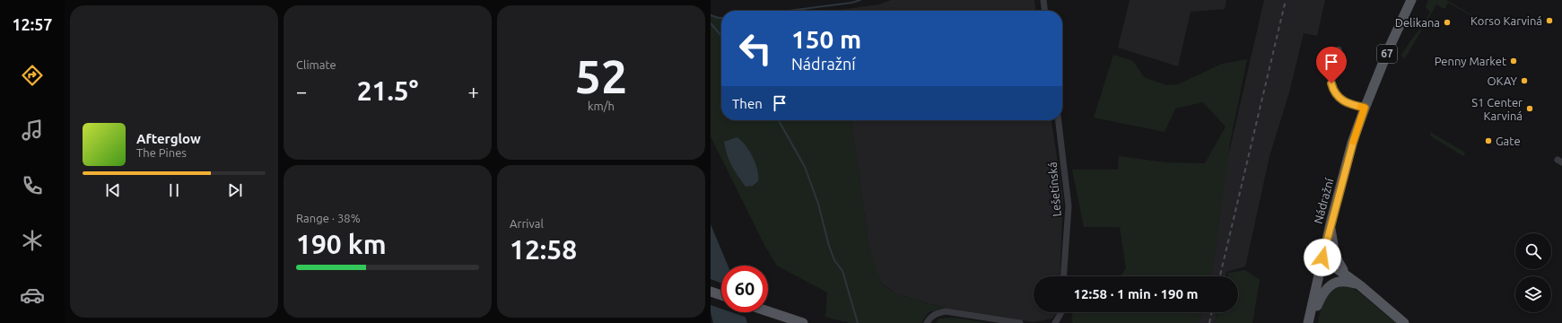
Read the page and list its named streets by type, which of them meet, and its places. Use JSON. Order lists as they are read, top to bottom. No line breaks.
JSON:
{"streets":{"main road":["67","Nádražní"],"street":["Lešetínská"]},"crossings":[["67","Nádražní"]],"places":["Korso Karviná","Delikana","Penny Market","OKAY","S1 Center Karviná","Gate"],"page":{"tabs":"12:57","tile":["Climate",["52","km/h"],["Range · 38%","190 km"],["Arrival","12:58"]],"turn":["150 m","Nádražní"],"heat":["−","21.5°","+"],"then":"Then","song":["Afterglow","The Pines"],"limit":"60","trip":"12:58 · 1 min · 190 m"}}
